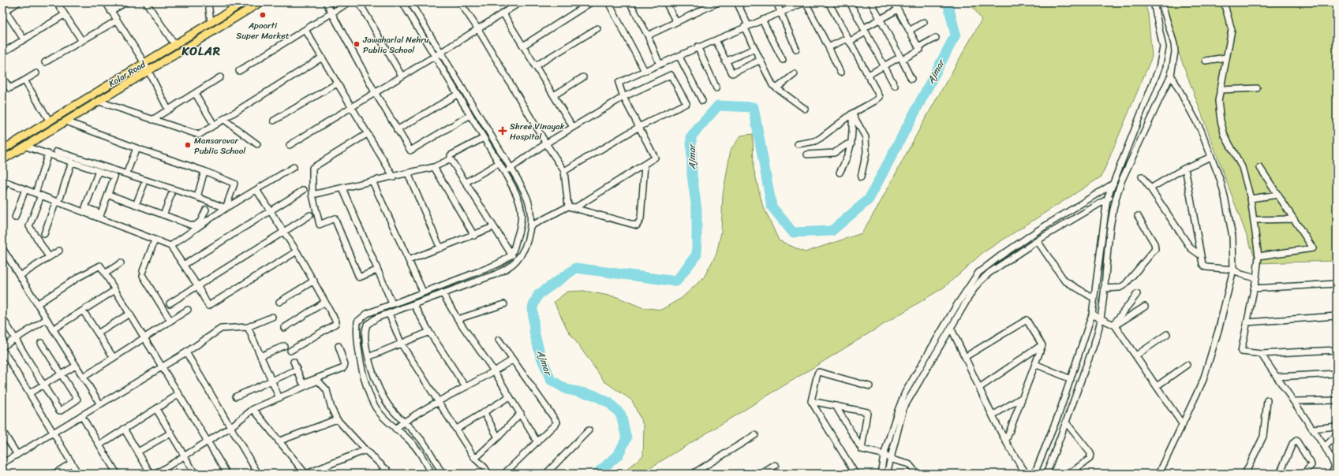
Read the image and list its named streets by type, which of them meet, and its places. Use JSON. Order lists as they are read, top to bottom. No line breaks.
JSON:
{"streets":{"main road":["Kolar Road"]},"districts":["KOLAR"],"water":["Ajmar"],"places":{"other":["Apoorti Super Market","Jawaharlal Nehru Public School","Mansarovar Public School"],"health":["Shree Vinayak Hospital"]}}
